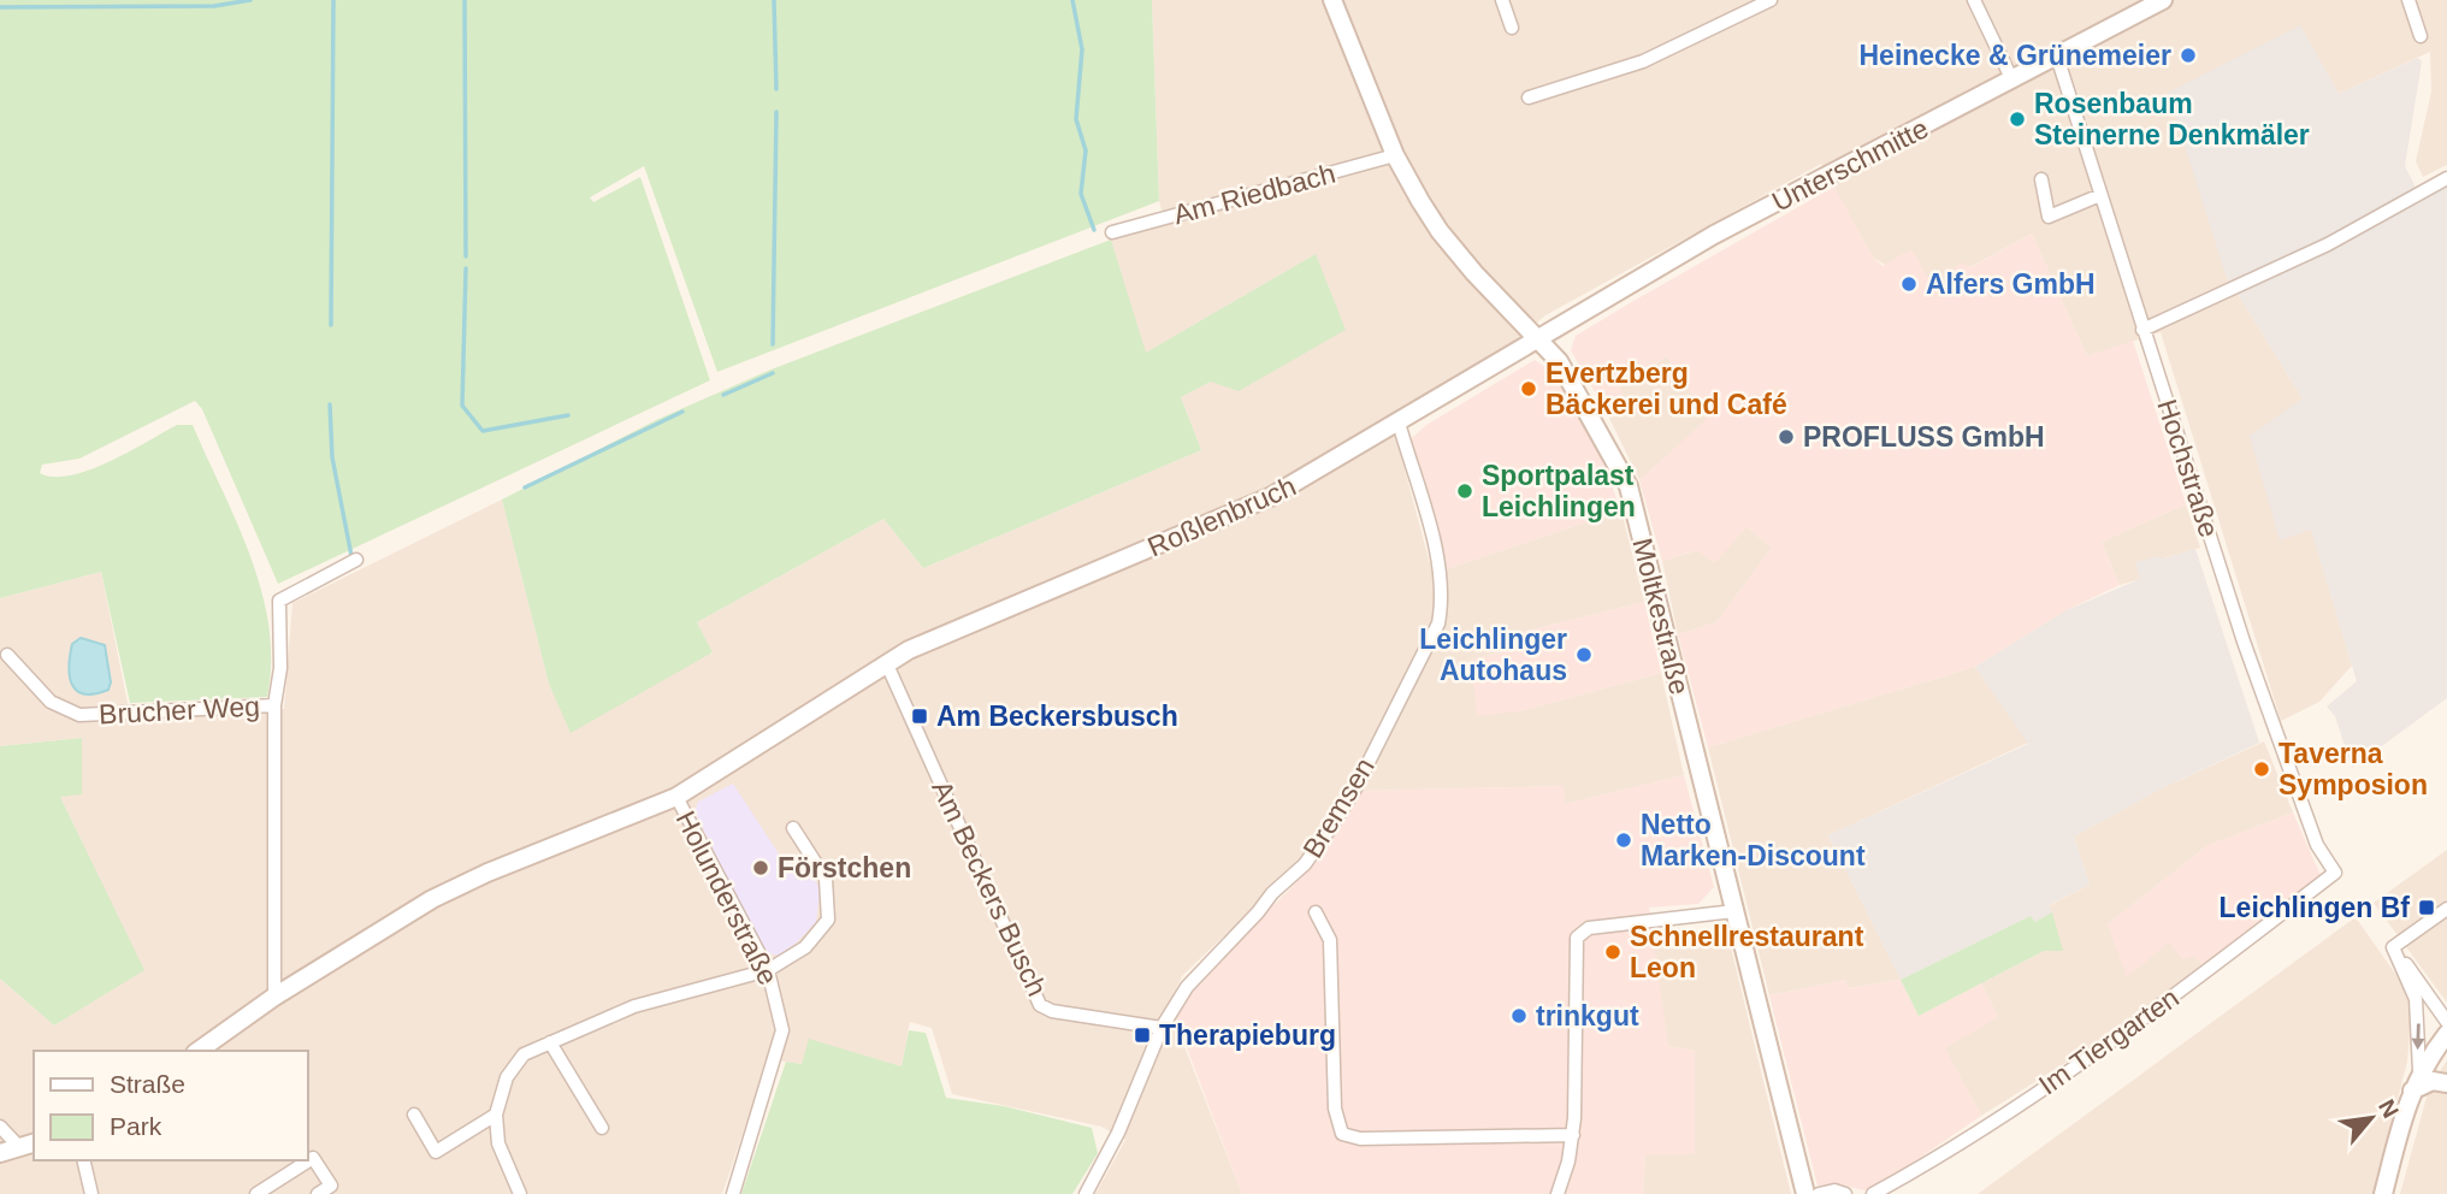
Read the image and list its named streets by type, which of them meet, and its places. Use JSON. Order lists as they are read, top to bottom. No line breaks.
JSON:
{"streets":{"street":["Unterschmitte","Am Riedbach","Hochstraße","Roßlenbruch","Moltkestraße","Brucher Weg","Bremsen","Am Beckers Busch","Holunderstraße","Im Tiergarten"]},"crossings":[["Unterschmitte","Hochstraße"],["Unterschmitte","Roßlenbruch"],["Unterschmitte","Moltkestraße"],["Am Riedbach","Moltkestraße"],["Hochstraße","Im Tiergarten"],["Roßlenbruch","Moltkestraße"],["Roßlenbruch","Bremsen"],["Roßlenbruch","Am Beckers Busch"],["Bremsen","Am Beckers Busch"]],"places":{"other":["Heinecke & Grünemeier","Rosenbaum Steinerne Denkmäler","Alfers GmbH","Evertzberg Bäckerei und Café","PROFLUSS GmbH","Sportpalast Leichlingen","Leichlinger Autohaus","Taverna Symposion","Netto Marken-Discount","Förstchen","Schnellrestaurant Leon","trinkgut"],"transit":["Am Beckersbusch","Leichlingen Bf","Therapieburg"]},"legend":["Straße","Park"],"north":"top right"}
